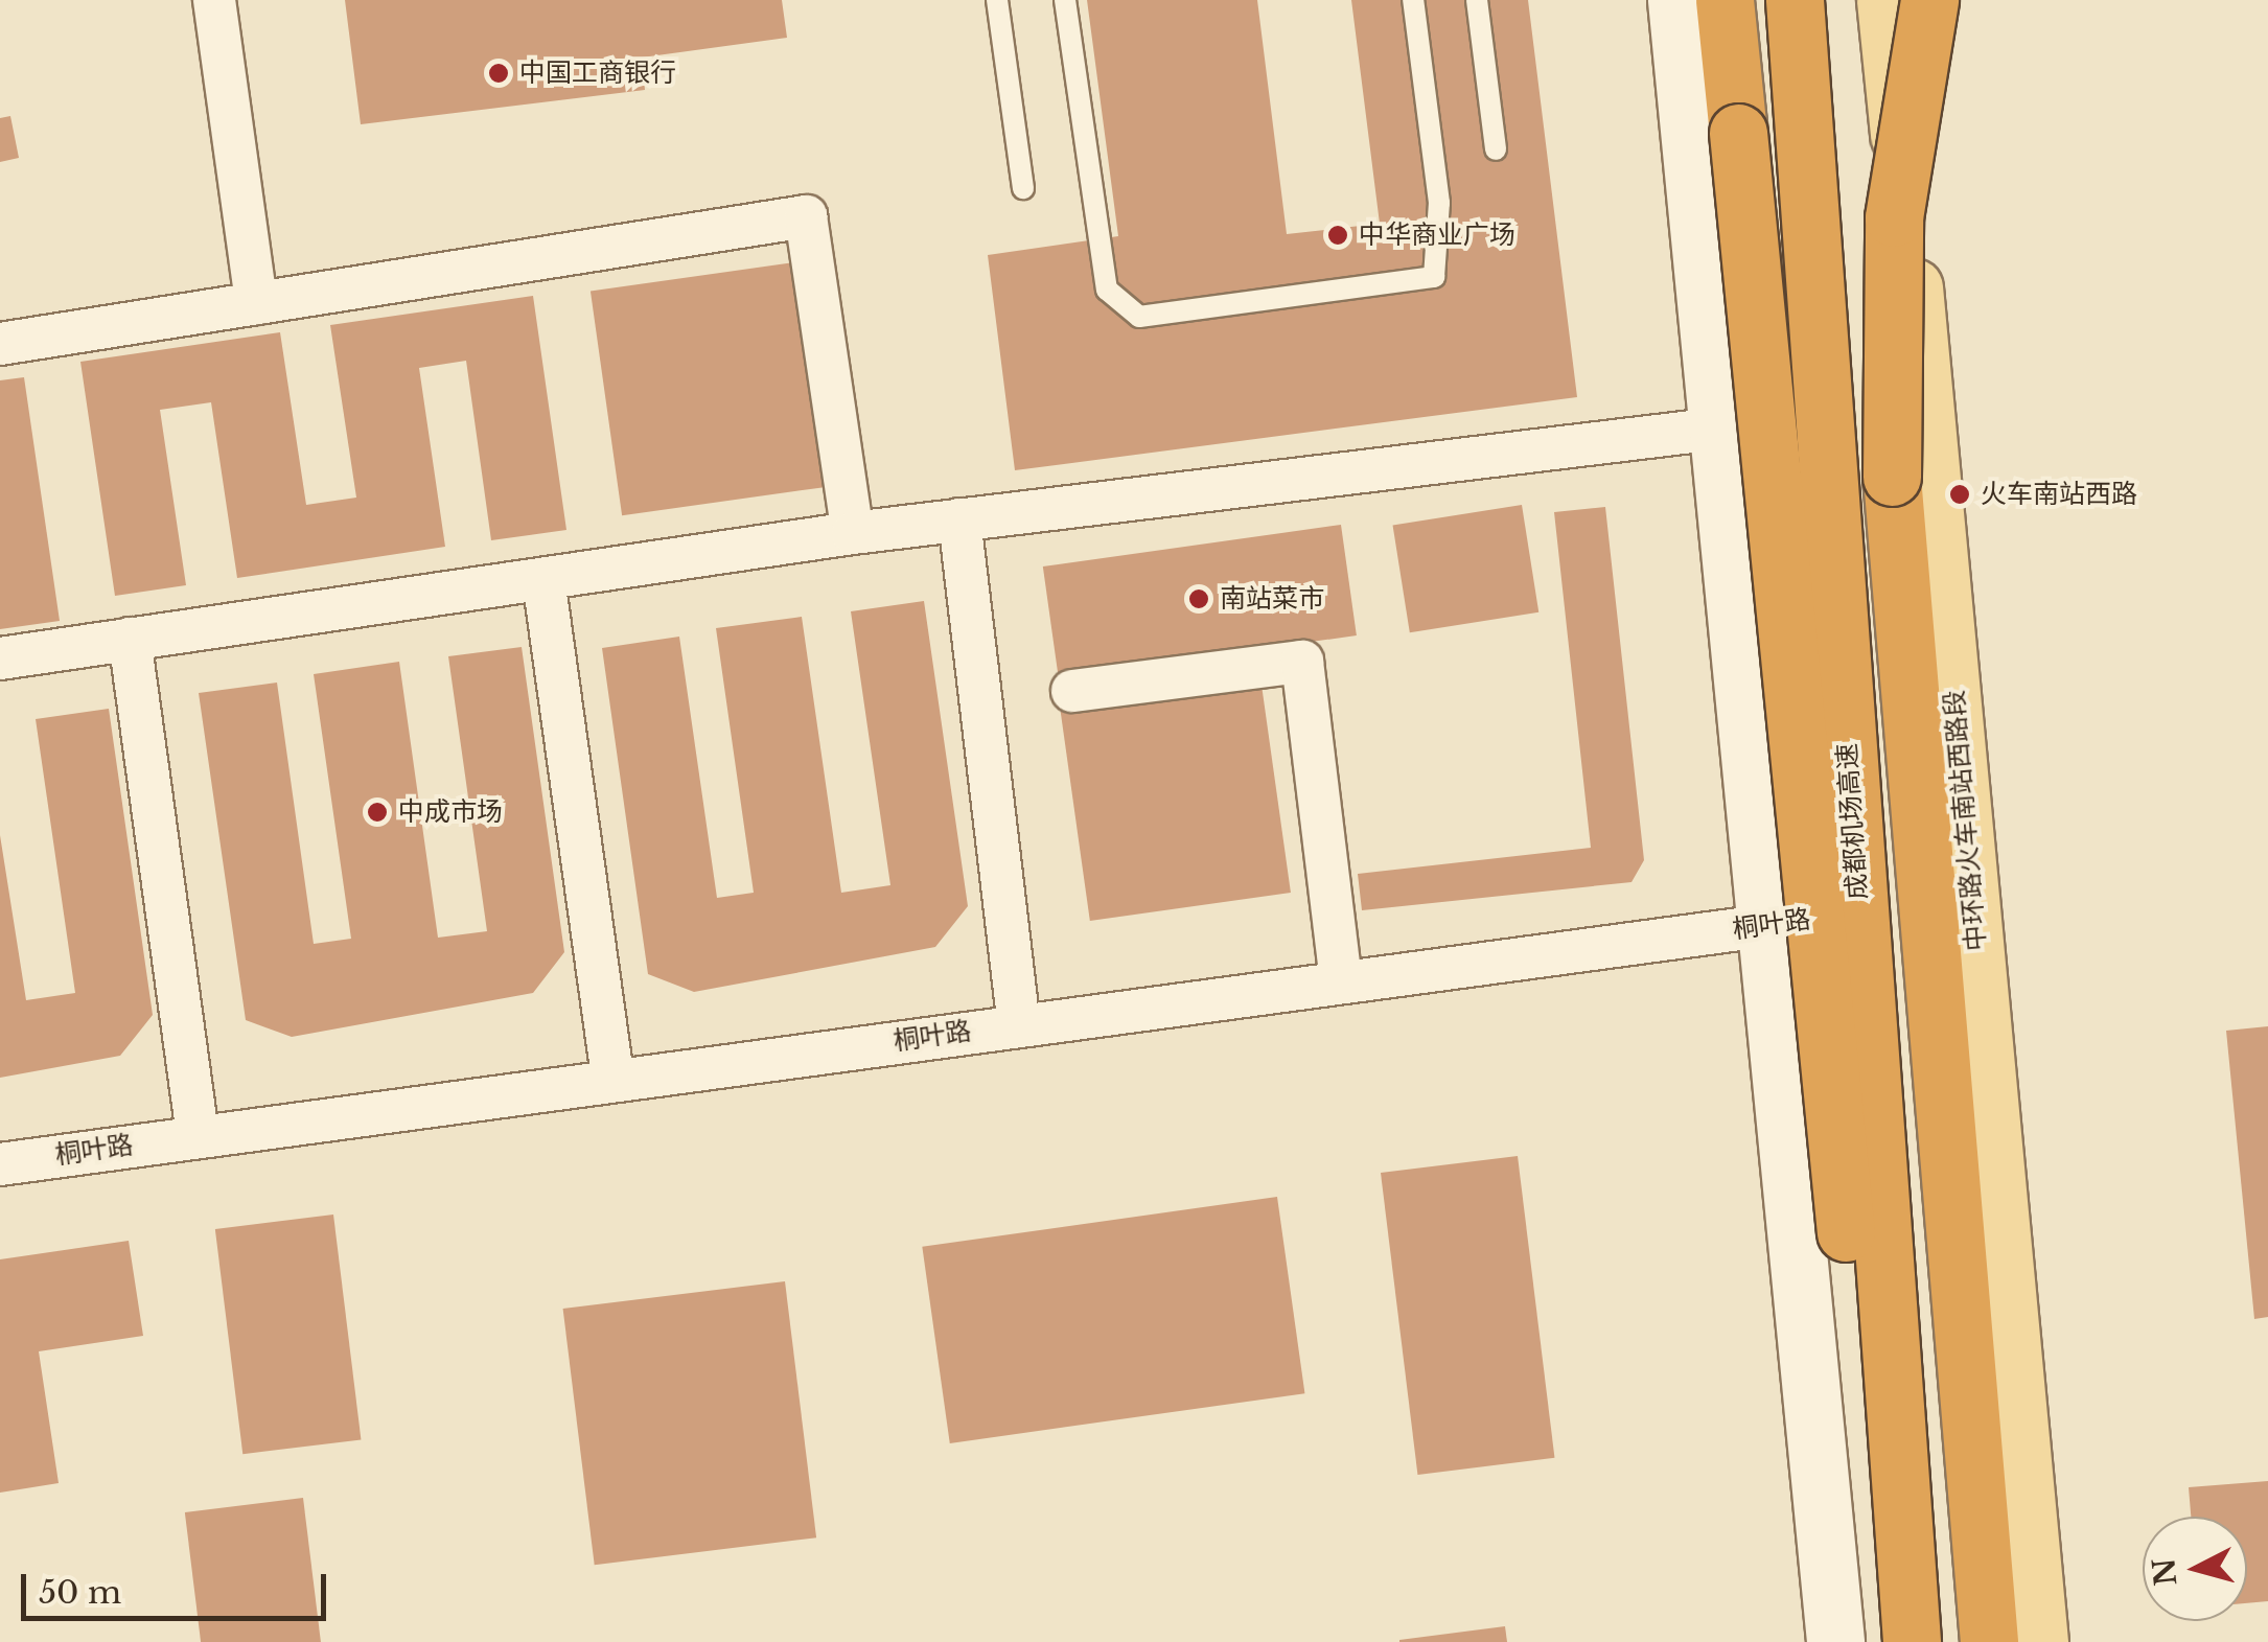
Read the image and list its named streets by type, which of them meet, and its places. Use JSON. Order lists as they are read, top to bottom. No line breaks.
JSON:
{"streets":{"highway":["成都机场高速"],"main road":["中环路火车南站西路段"],"street":["桐叶路"]},"places":["中国工商银行","中华商业广场","火车南站西路","南站菜市","中成市场"],"scale_bar":"50 m","north":"left"}
